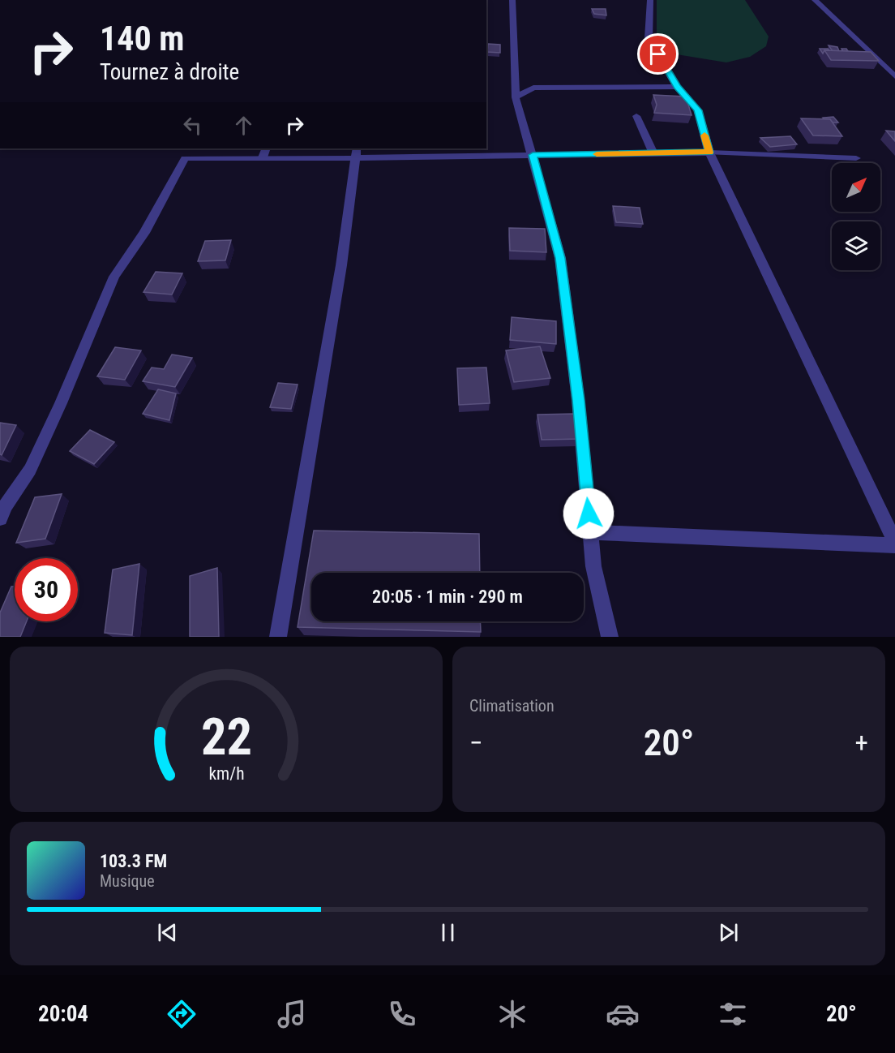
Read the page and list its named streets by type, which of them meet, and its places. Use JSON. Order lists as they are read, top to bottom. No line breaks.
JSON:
{"north":"top right","page":{"turn":["140 m","Tournez à droite"],"limit":"30","trip":"20:05 · 1 min · 290 m","tile":"Climatisation","heat":["−","20°","+"],"song":["103.3 FM","Musique"],"tabs":["20:04","20°"],"gauge":["22","km/h"]}}
